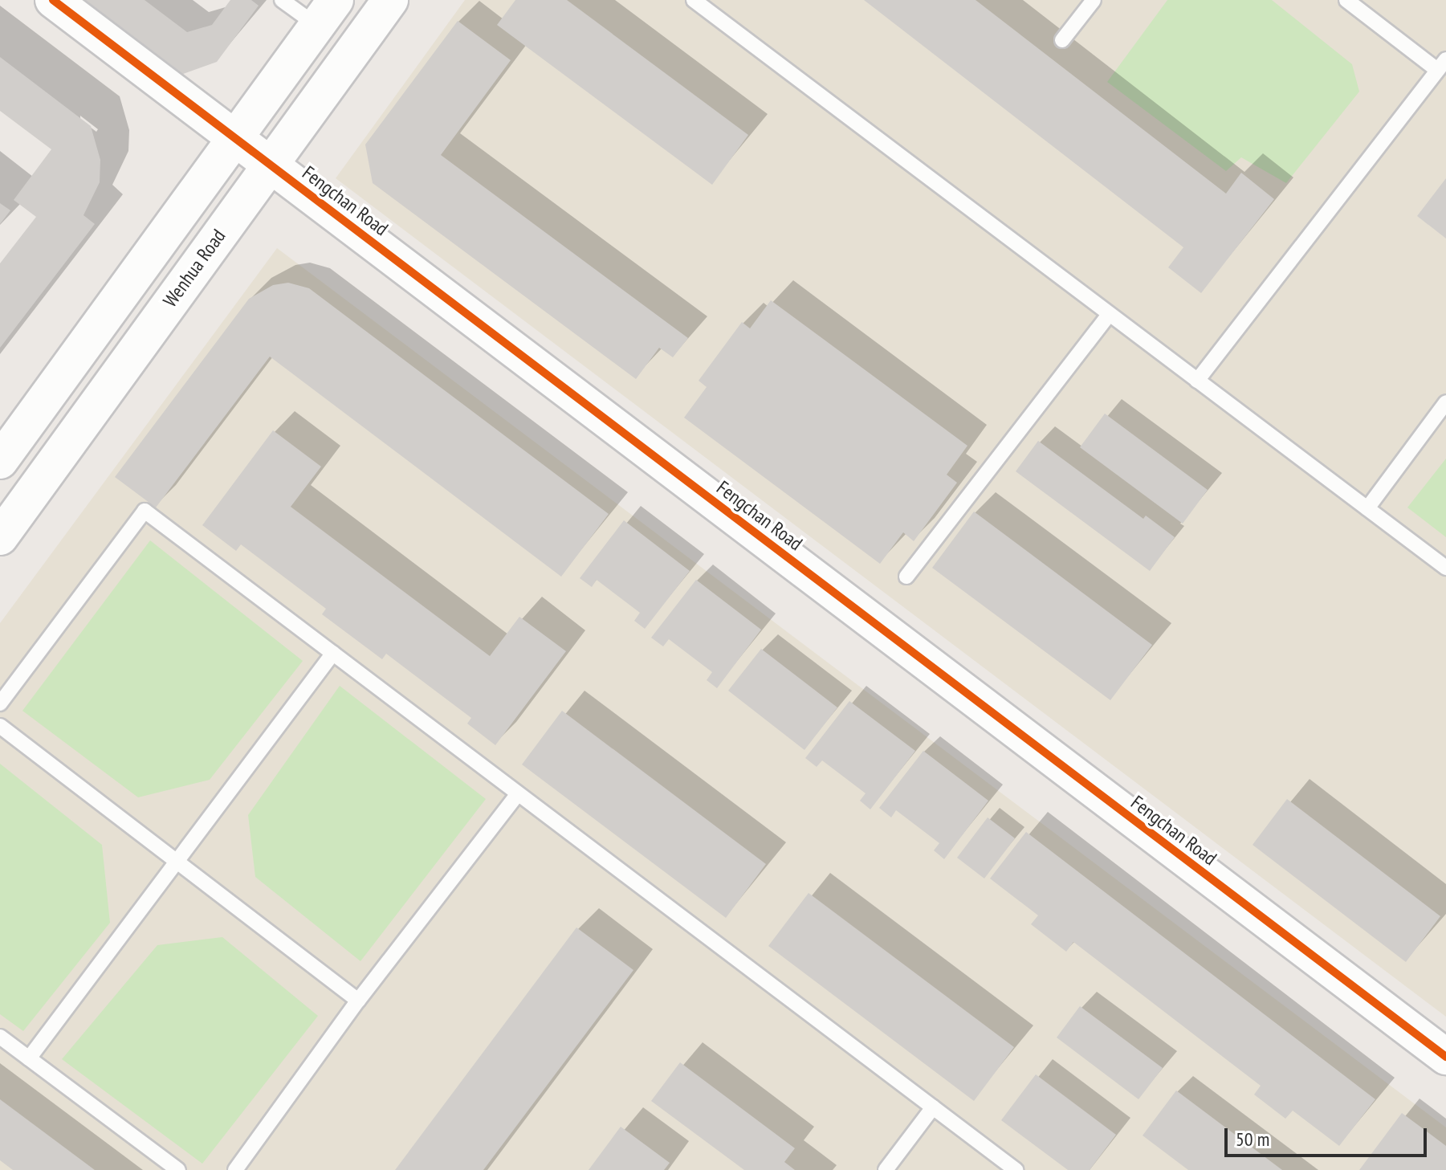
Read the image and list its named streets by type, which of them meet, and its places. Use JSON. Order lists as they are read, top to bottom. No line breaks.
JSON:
{"streets":{"street":["Fengchan Road","Wenhua Road"]},"crossings":[["Fengchan Road","Wenhua Road"]],"scale_bar":"50 m"}
